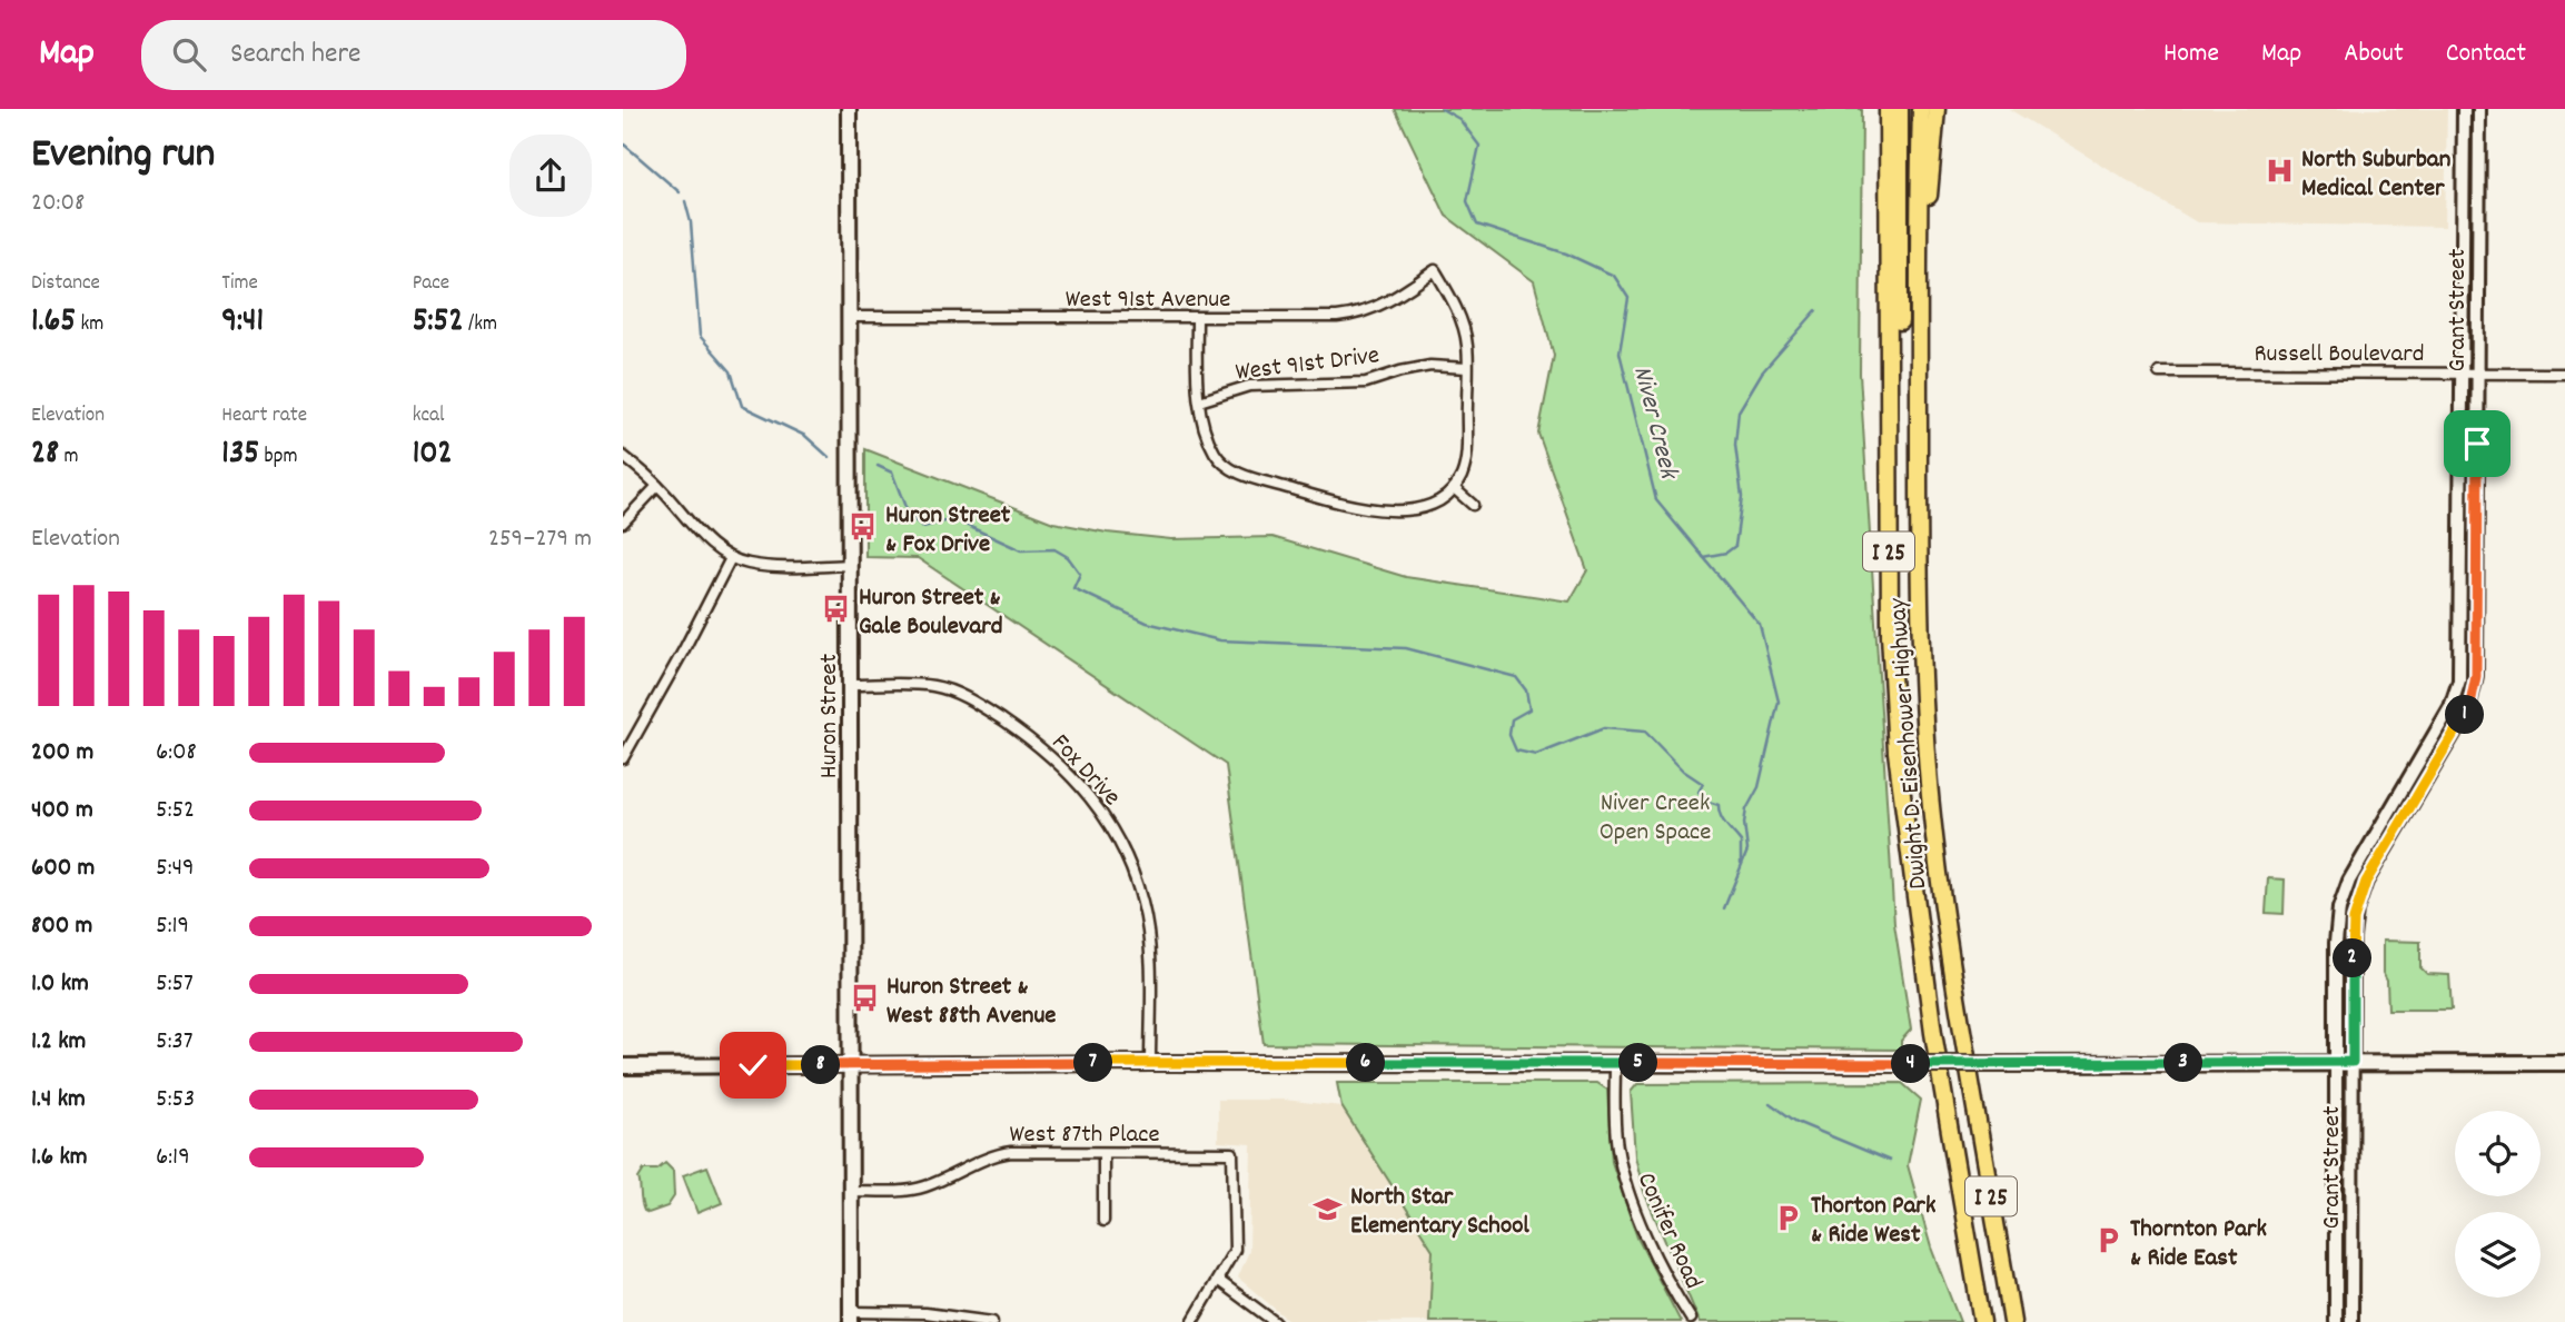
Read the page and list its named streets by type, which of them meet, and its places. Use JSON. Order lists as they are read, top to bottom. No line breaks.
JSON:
{"streets":{"highway":["I 25","Dwight D. Eisenhower Highway"],"main road":["Huron Street"],"street":["West 91st Avenue","Grant Street","Russell Boulevard","West 91st Drive","Fox Drive","West 87th Place","Conifer Road"]},"crossings":[["West 91st Avenue","West 91st Drive"],["West 91st Avenue","Huron Street"],["Grant Street","Russell Boulevard"],["Huron Street","Fox Drive"],["Huron Street","West 87th Place"]],"water":["Niver Creek"],"parks":["Niver Creek Open Space"],"places":{"hospital":["North Suburban Medical Center"],"bus stop":["Huron Street & Fox Drive","Huron Street & Gale Boulevard","Huron Street & West 88th Avenue"],"school or university":["North Star Elementary School"],"parking":["Thorton Park & Ride West","Thornton Park & Ride East"]},"page":{"header":"Map","search":"Search here","nav":["Home","Map","About","Contact"],"heading":["Evening run","20:08"],"stats":[["Distance","1.65 km"],["Time","9:41"],["Pace","5:52 /km"],["Elevation","28 m"],["Heart rate","135 bpm"],["kcal","102"]],"chart":["Elevation","259–279 m"],"pins":["1","2","3","5","6","7","4","8"],"list":[{"name":"200 m","note":"6:08"},{"name":"400 m","note":"5:52"},{"name":"600 m","note":"5:49"},{"name":"800 m","note":"5:19"},{"name":"1.0 km","note":"5:57"},{"name":"1.2 km","note":"5:37"},{"name":"1.4 km","note":"5:53"},{"name":"1.6 km","note":"6:19"}]}}
